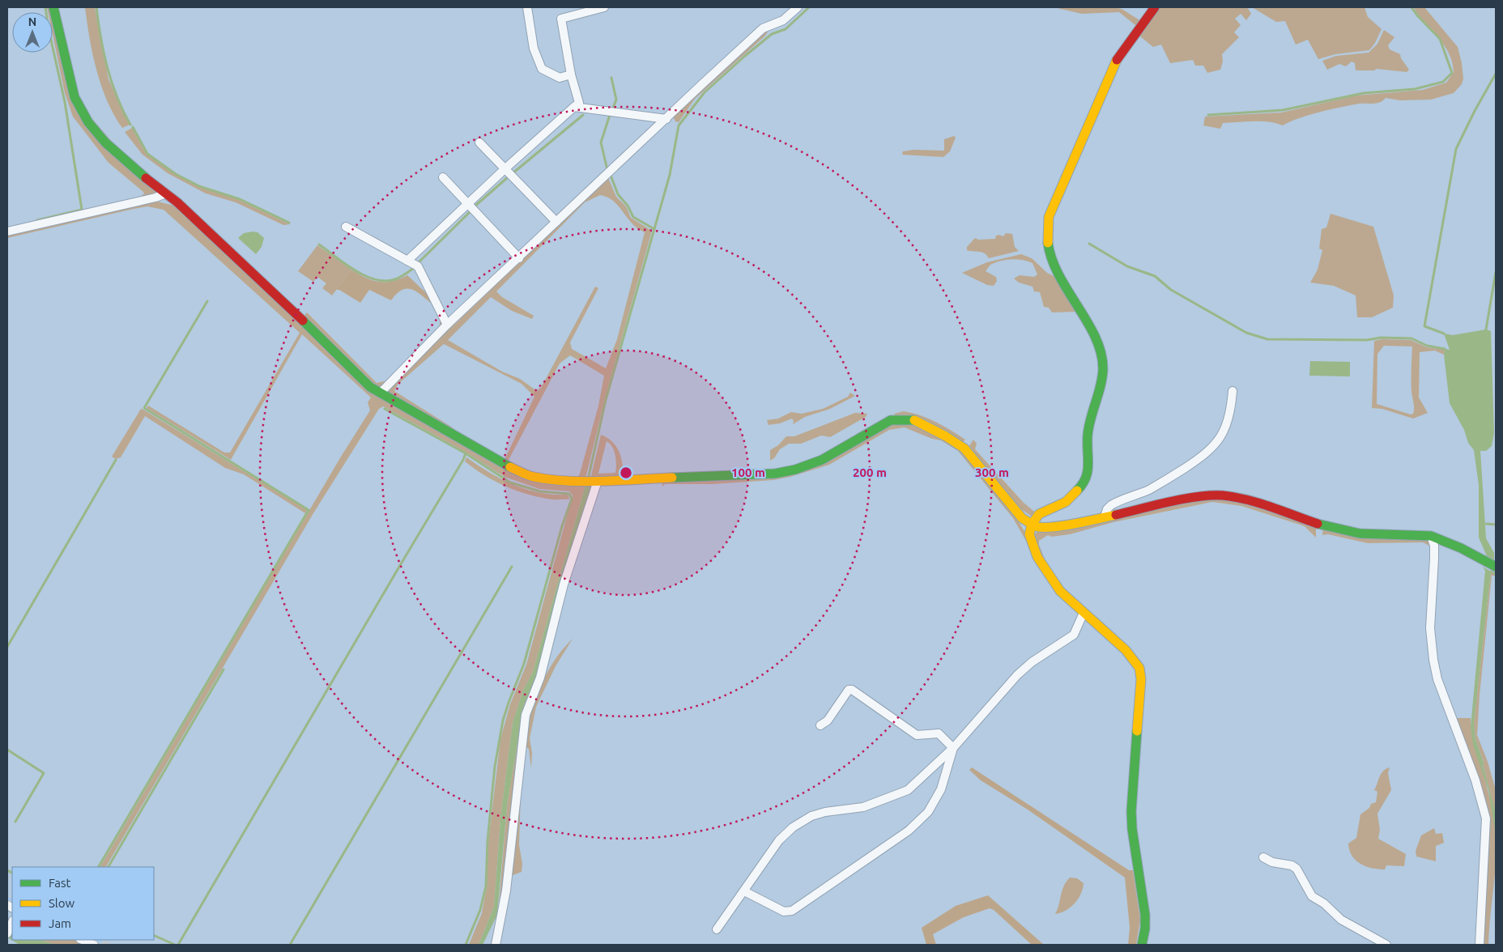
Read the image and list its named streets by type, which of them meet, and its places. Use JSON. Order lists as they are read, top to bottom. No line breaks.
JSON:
{"legend":["Fast","Slow","Jam"],"north":"top","rings":["100 m","200 m","300 m"]}
